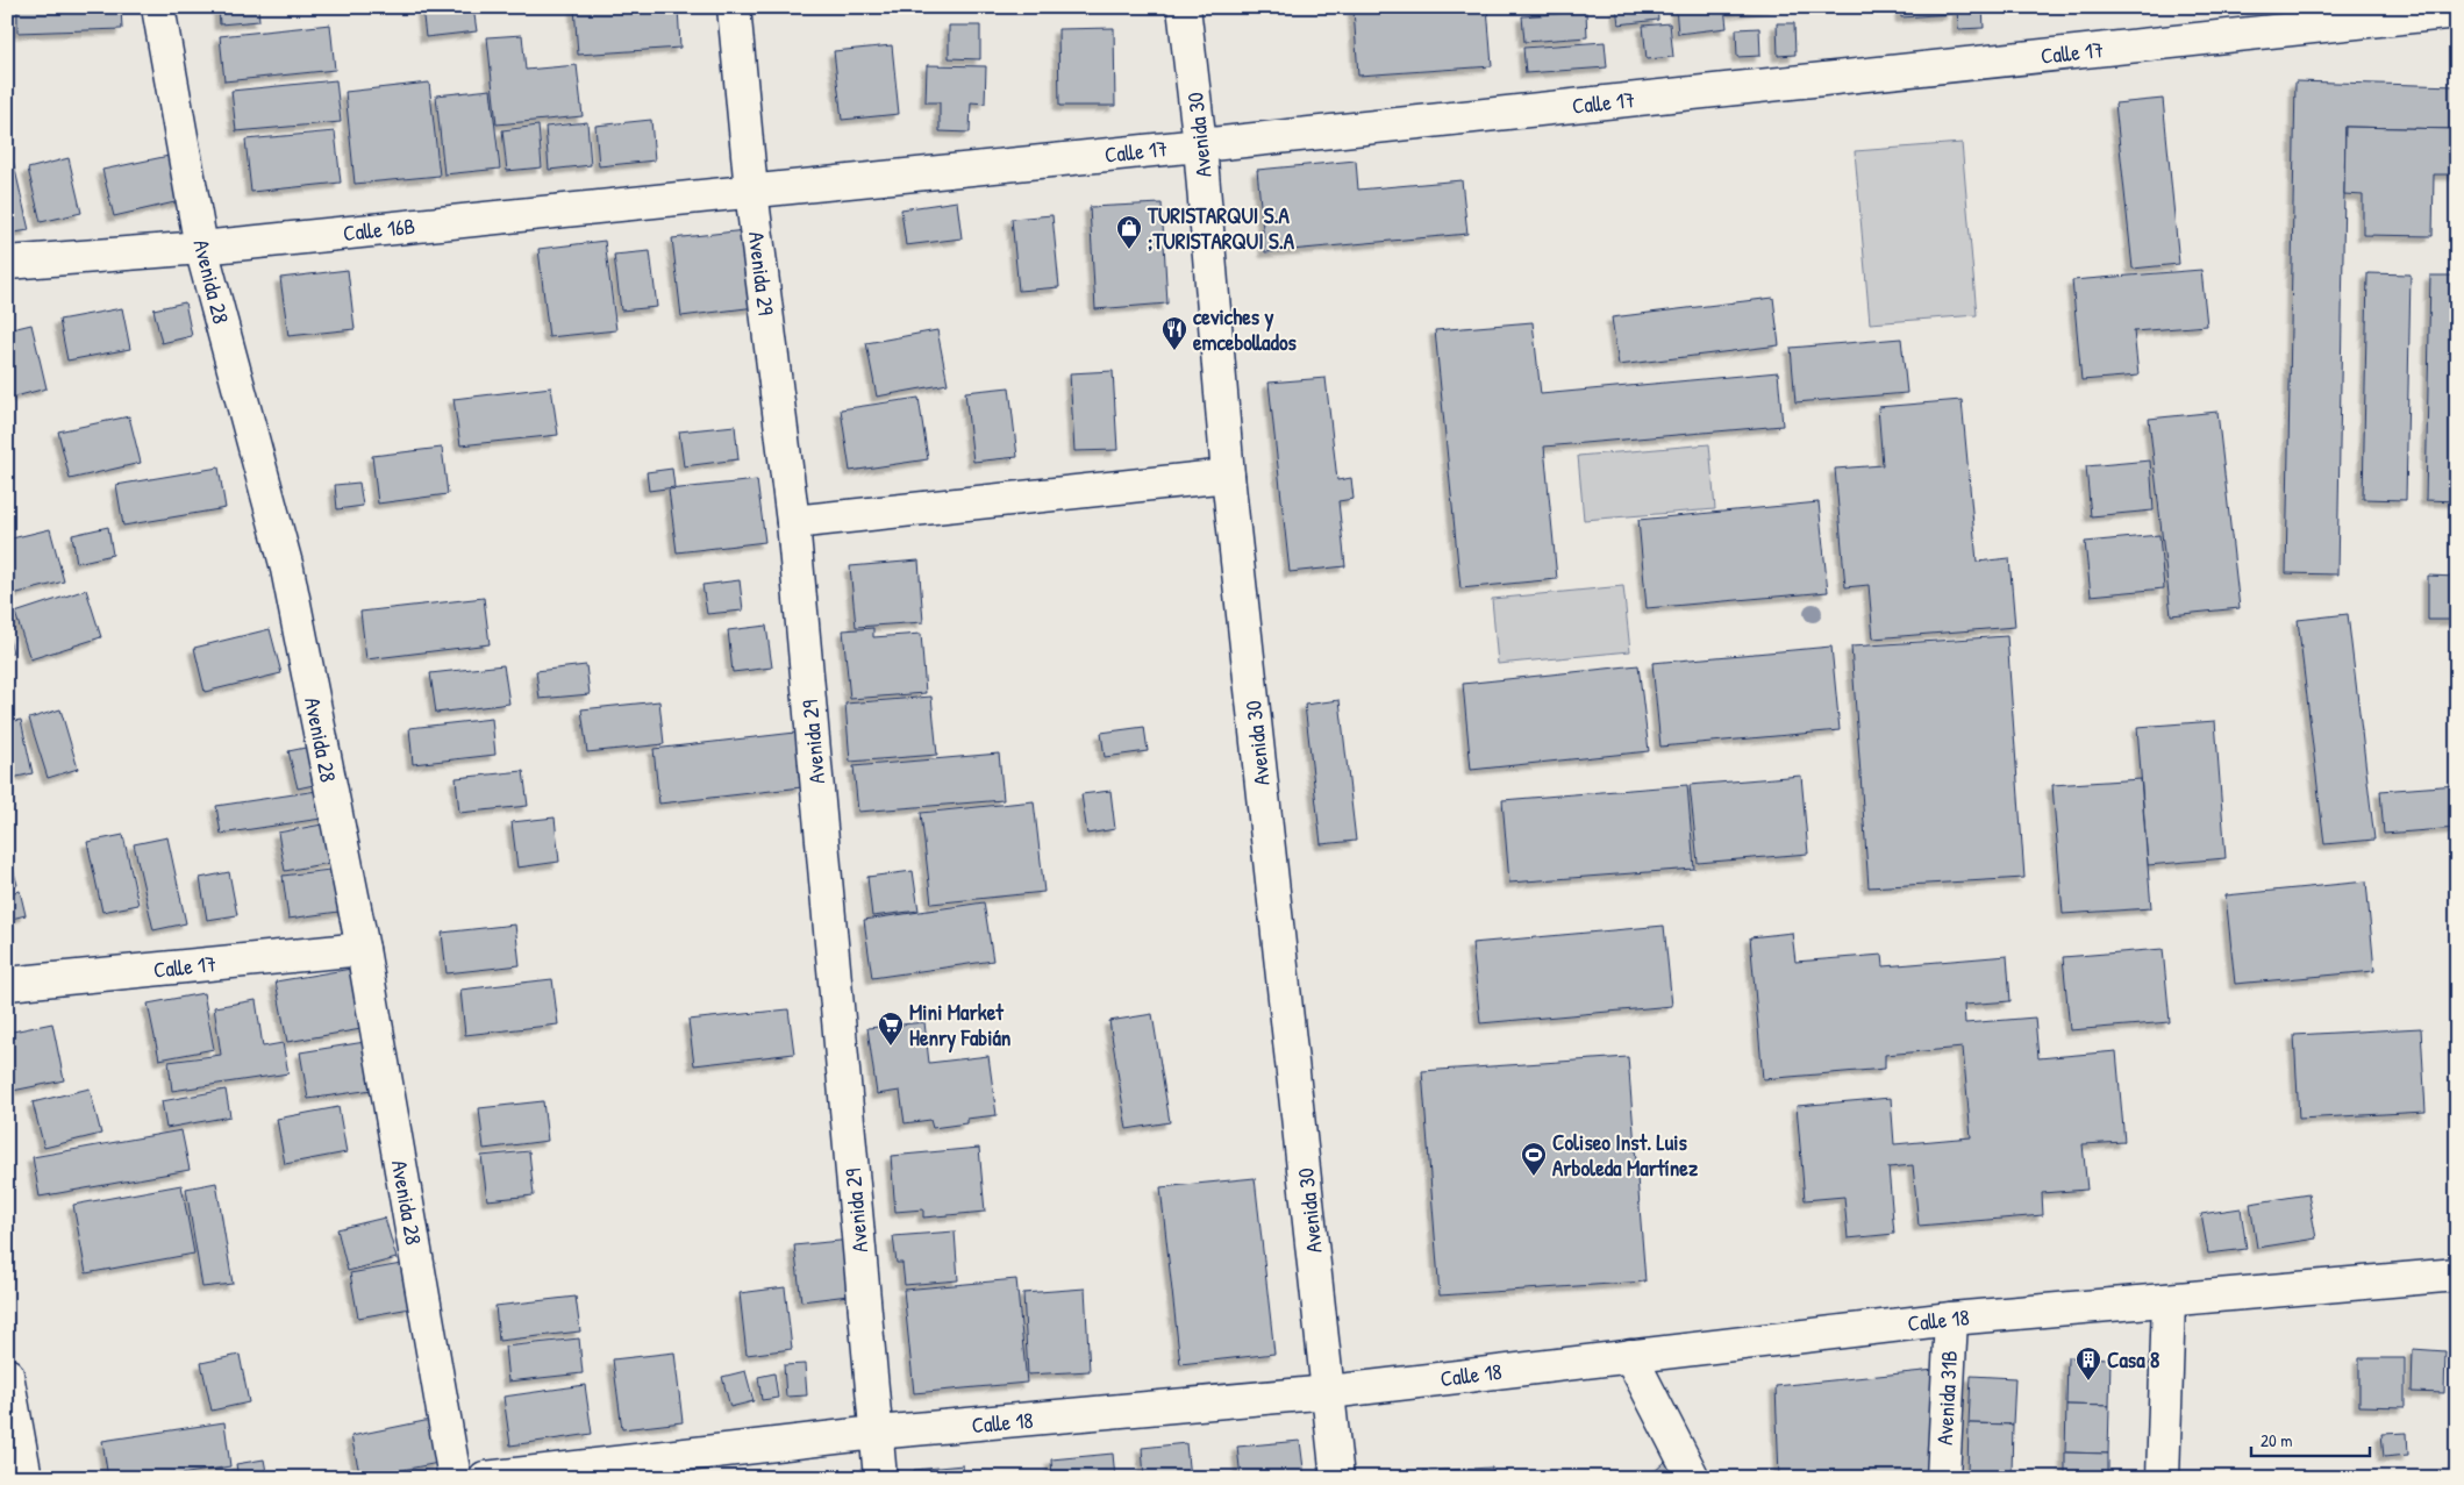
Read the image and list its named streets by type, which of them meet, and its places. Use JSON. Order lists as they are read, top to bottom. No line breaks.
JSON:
{"streets":{"street":["Calle 17","Avenida 30","Calle 16B","Avenida 29","Avenida 28","Calle 18","Avenida 31B"]},"crossings":[["Calle 17","Avenida 30"],["Calle 17","Calle 16B"],["Calle 17","Avenida 29"],["Calle 17","Avenida 28"],["Avenida 30","Calle 18"],["Calle 16B","Avenida 29"],["Calle 16B","Avenida 28"],["Avenida 29","Calle 18"],["Calle 18","Avenida 31B"]],"places":{"shop":["TURISTARQUI S.A ;TURISTARQUI S.A"],"restaurant":["ceviches y emcebollados"],"supermarket":["Mini Market Henry Fabián"],"sports":["Coliseo Inst. Luis Arboleda Martínez"],"building":["Casa 8"]},"scale_bar":"20 m"}
